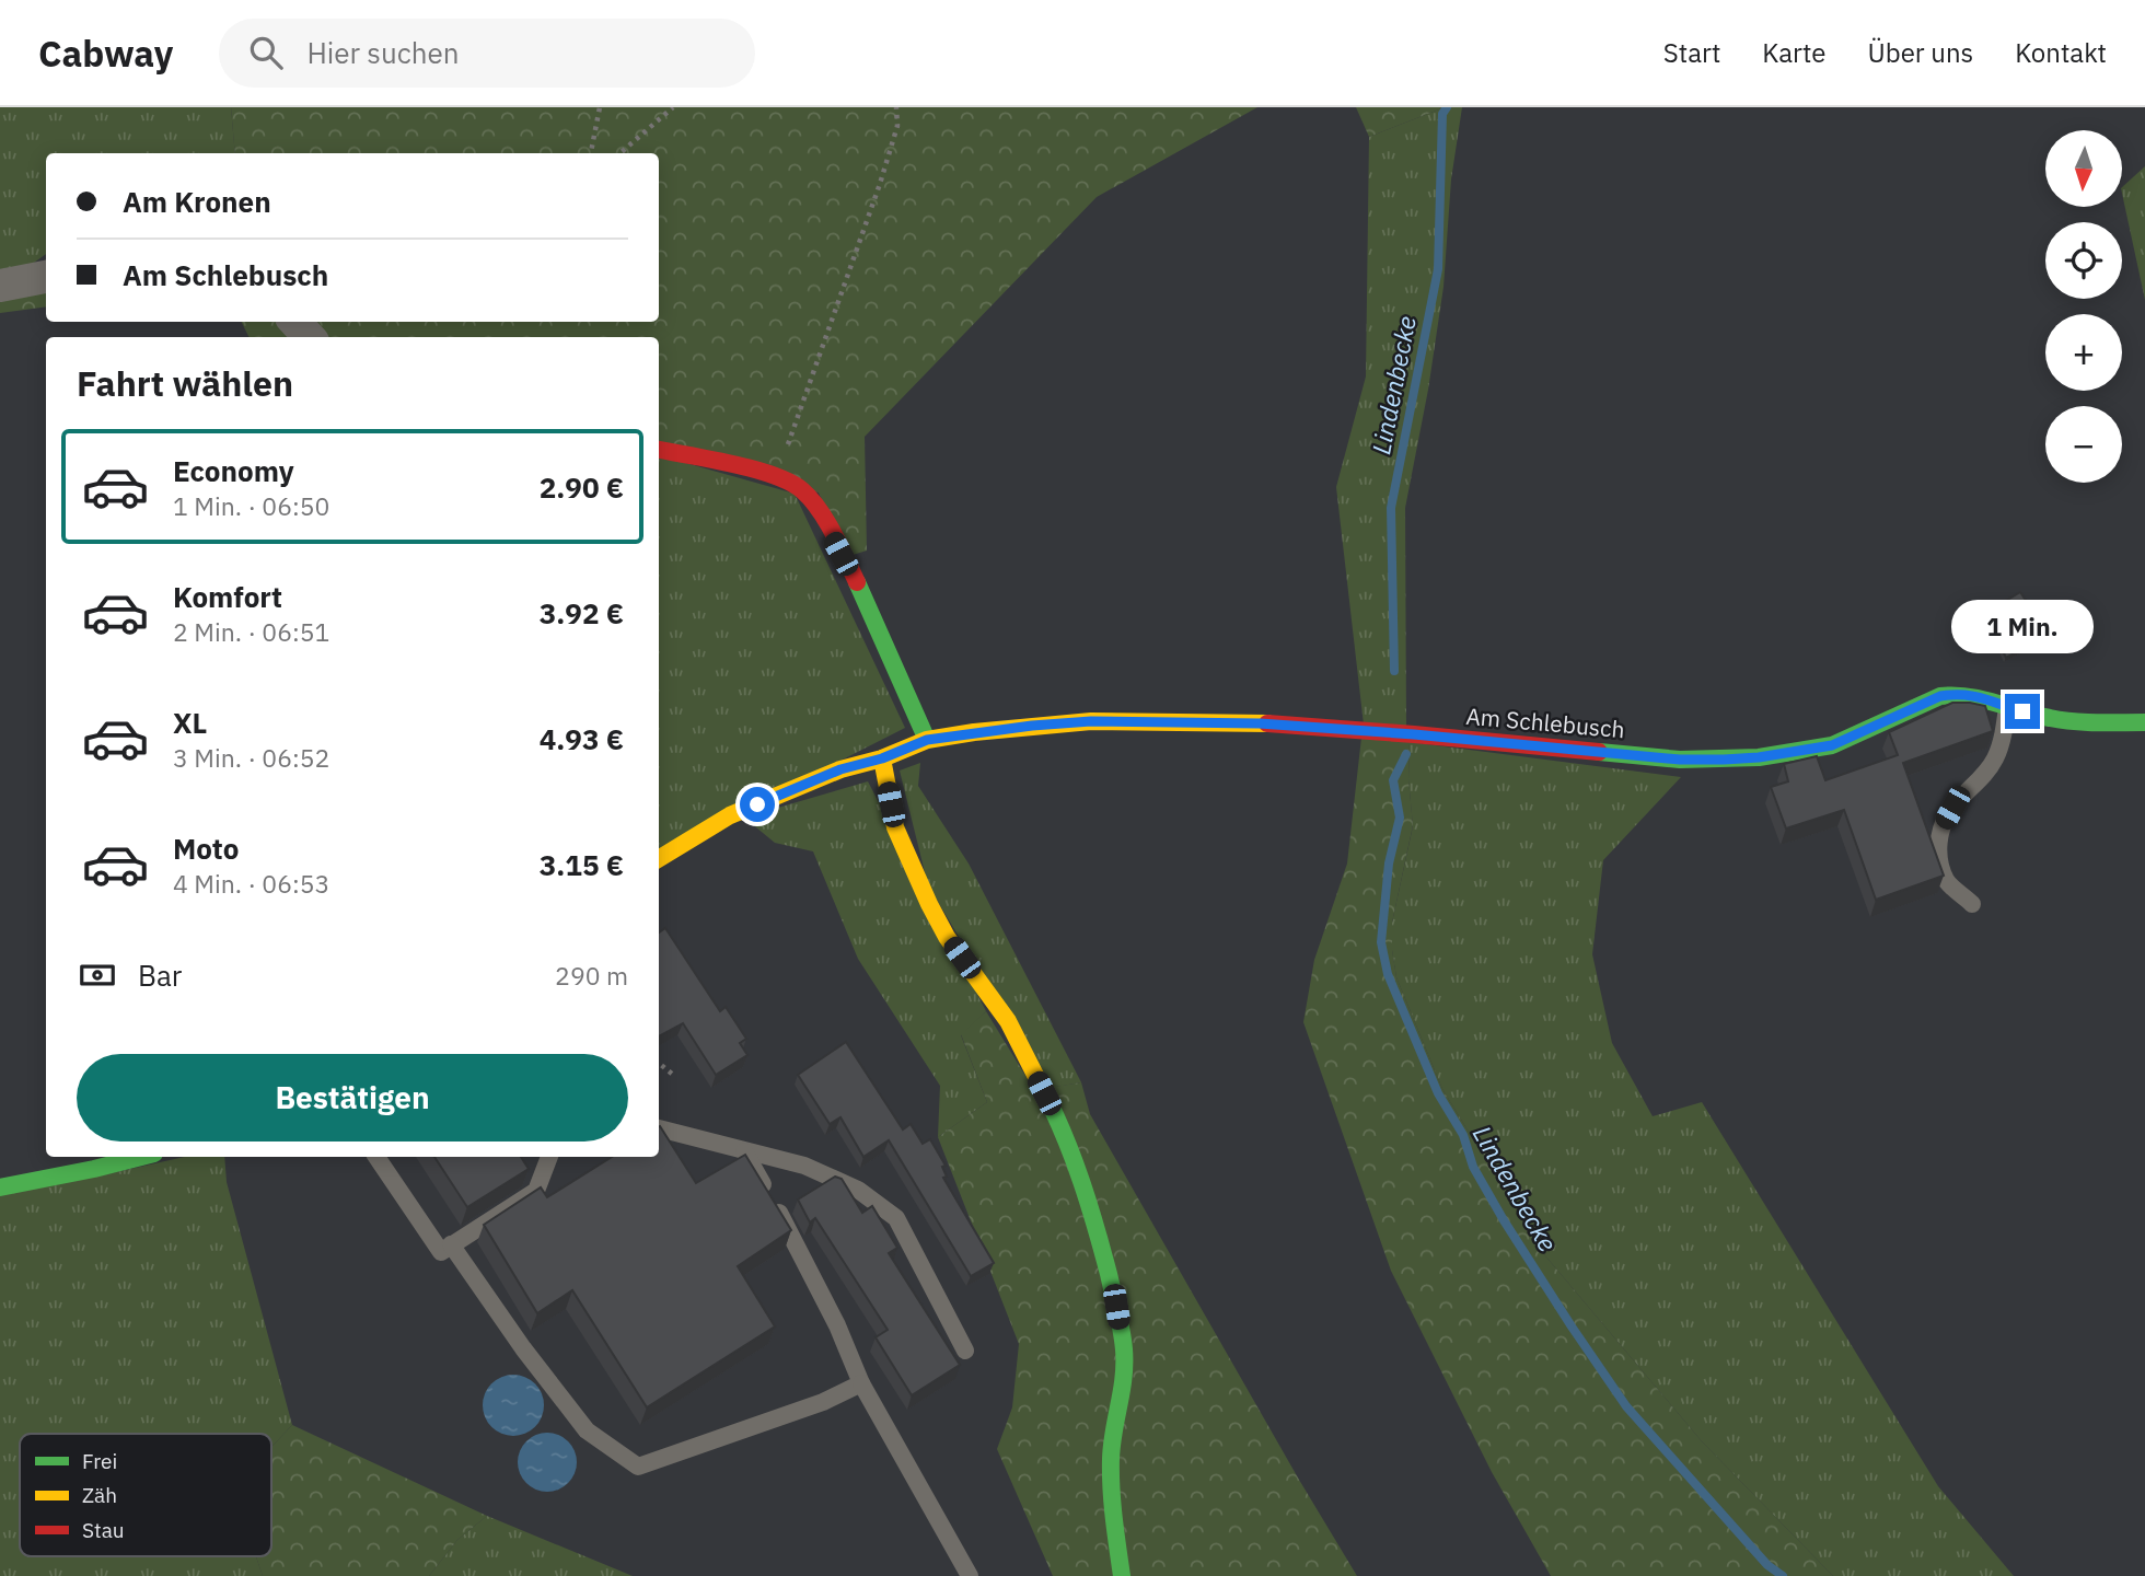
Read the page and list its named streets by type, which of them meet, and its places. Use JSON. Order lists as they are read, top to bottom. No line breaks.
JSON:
{"streets":{"street":["Am Schlebusch"]},"water":["Lindenbecke"],"legend":["Frei","Zäh","Stau"],"north":"bottom","page":{"header":"Cabway","search":"Hier suchen","nav":["Start","Karte","Über uns","Kontakt"],"map_buttons":["+","−"],"banner":["Am Kronen","Am Schlebusch"],"heading":"Fahrt wählen","list":[{"name":"Economy","note":"1 Min. · 06:50","value":"2.90 €"},{"name":"Komfort","note":"2 Min. · 06:51","value":"3.92 €"},{"name":"XL","note":"3 Min. · 06:52","value":"4.93 €"},{"name":"Moto","note":"4 Min. · 06:53","value":"3.15 €"}],"bubble":"1 Min.","pay":["Bar","290 m"],"buttons":"Bestätigen"}}
